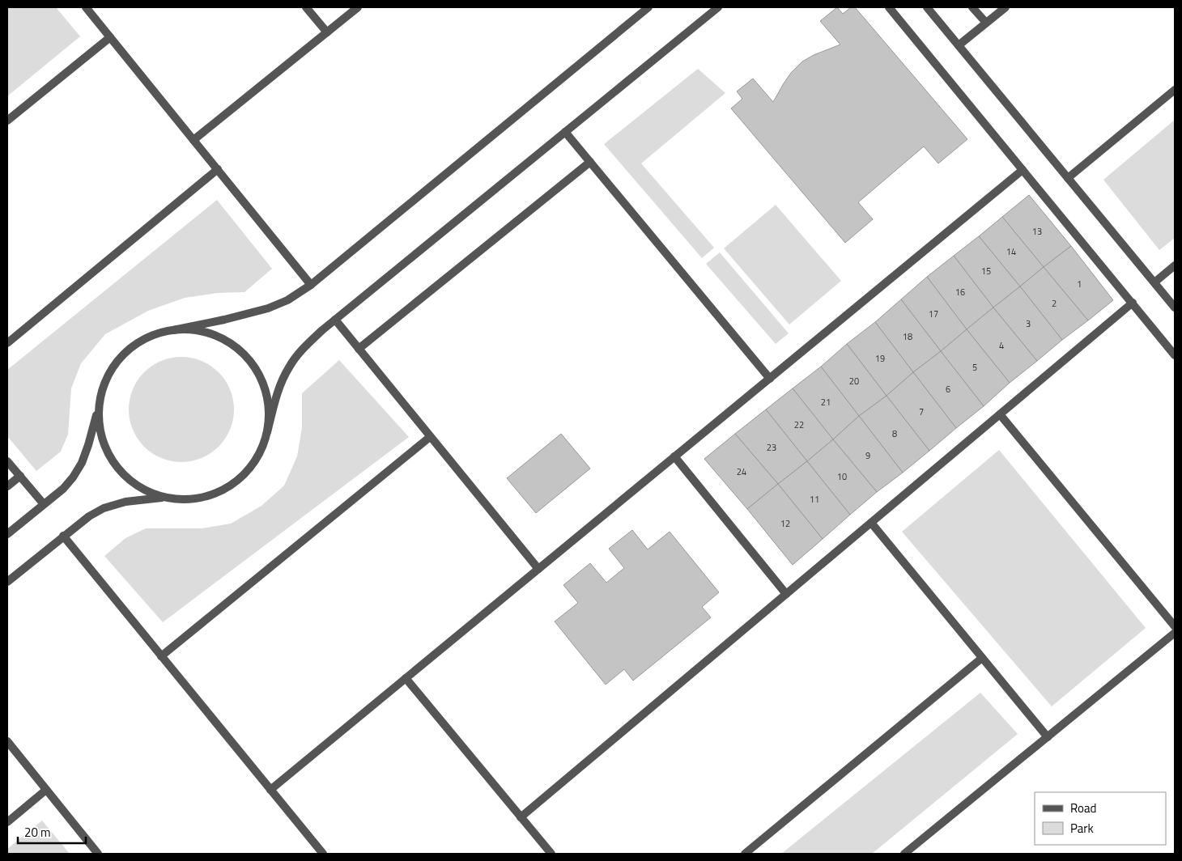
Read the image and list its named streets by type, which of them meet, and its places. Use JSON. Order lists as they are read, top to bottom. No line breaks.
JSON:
{"house_numbers":["13","14","15","1","16","2","17","3","18","4","19","5","20","6","21","7","22","8","23","9","24","10","11","12"],"legend":["Road","Park"],"scale_bar":"20 m"}
